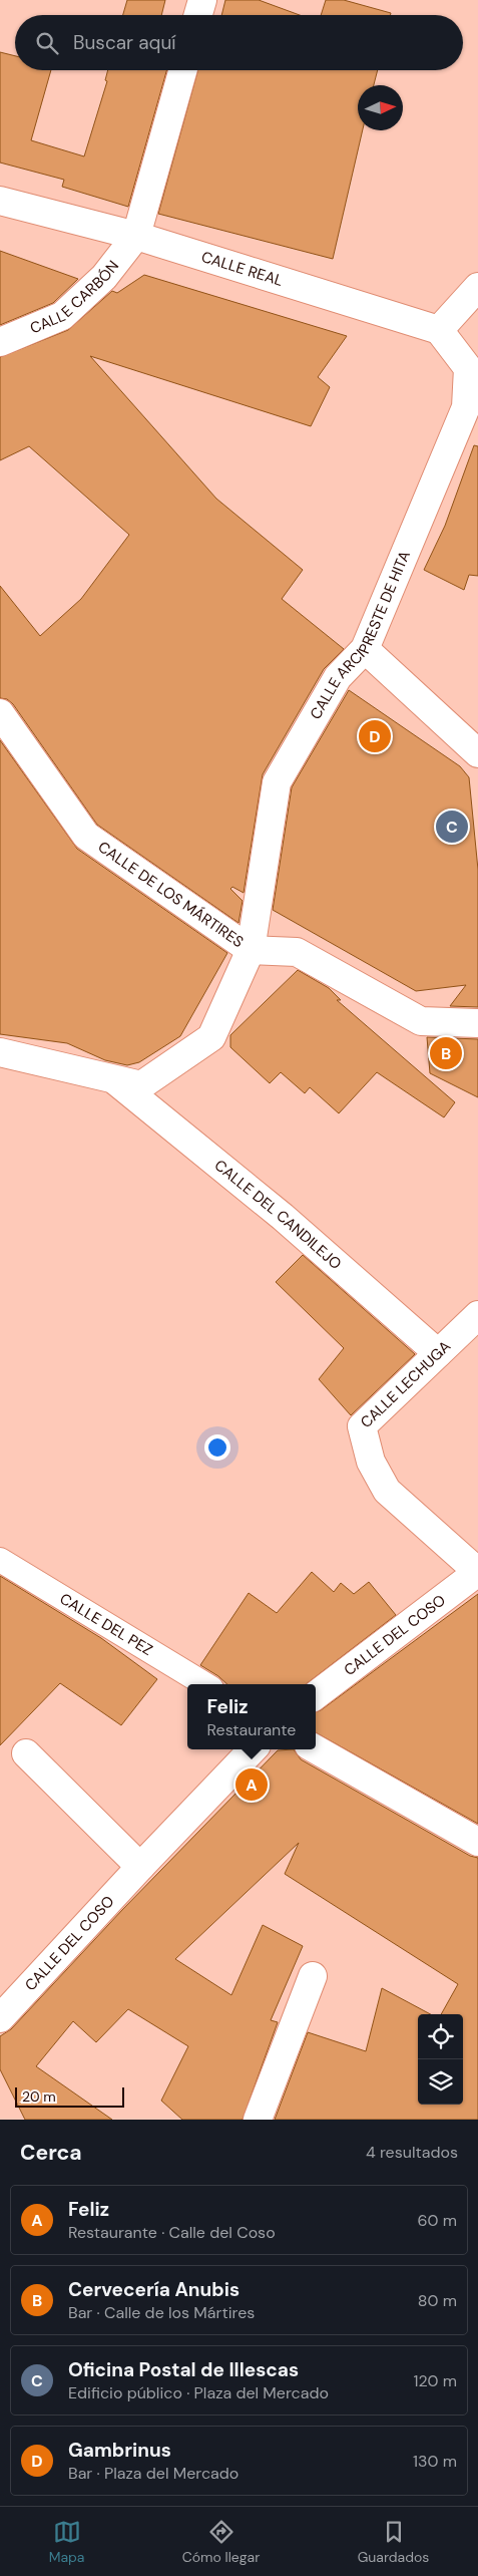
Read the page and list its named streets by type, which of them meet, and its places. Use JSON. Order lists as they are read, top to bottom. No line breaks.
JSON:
{"streets":{"street":["CALLE REAL","CALLE CARBÓN","CALLE ARCIPRESTE DE HITA","CALLE DE LOS MÁRTIRES","CALLE DEL CANDILEJO","CALLE LECHUGA","CALLE DEL PEZ","CALLE DEL COSO"]},"crossings":[["CALLE REAL","CALLE CARBÓN"],["CALLE REAL","CALLE ARCIPRESTE DE HITA"],["CALLE ARCIPRESTE DE HITA","CALLE DE LOS MÁRTIRES"],["CALLE ARCIPRESTE DE HITA","CALLE DEL CANDILEJO"],["CALLE DEL CANDILEJO","CALLE LECHUGA"],["CALLE LECHUGA","CALLE DEL COSO"]],"scale_bar":"20 m","north":"right","page":{"search":"Buscar aquí","pins":["D","C","B","A"],"popup":["Feliz","Restaurante"],"scale":"20 m","heading":["Cerca","4 resultados"],"list":[{"mark":"A","name":"Feliz","note":"Restaurante · Calle del Coso","value":"60 m"},{"mark":"B","name":"Cervecería Anubis","note":"Bar · Calle de los Mártires","value":"80 m"},{"mark":"C","name":"Oficina Postal de Illescas","note":"Edificio público · Plaza del Mercado","value":"120 m"},{"mark":"D","name":"Gambrinus","note":"Bar · Plaza del Mercado","value":"130 m"}],"nav":["Mapa","Cómo llegar","Guardados"]}}
